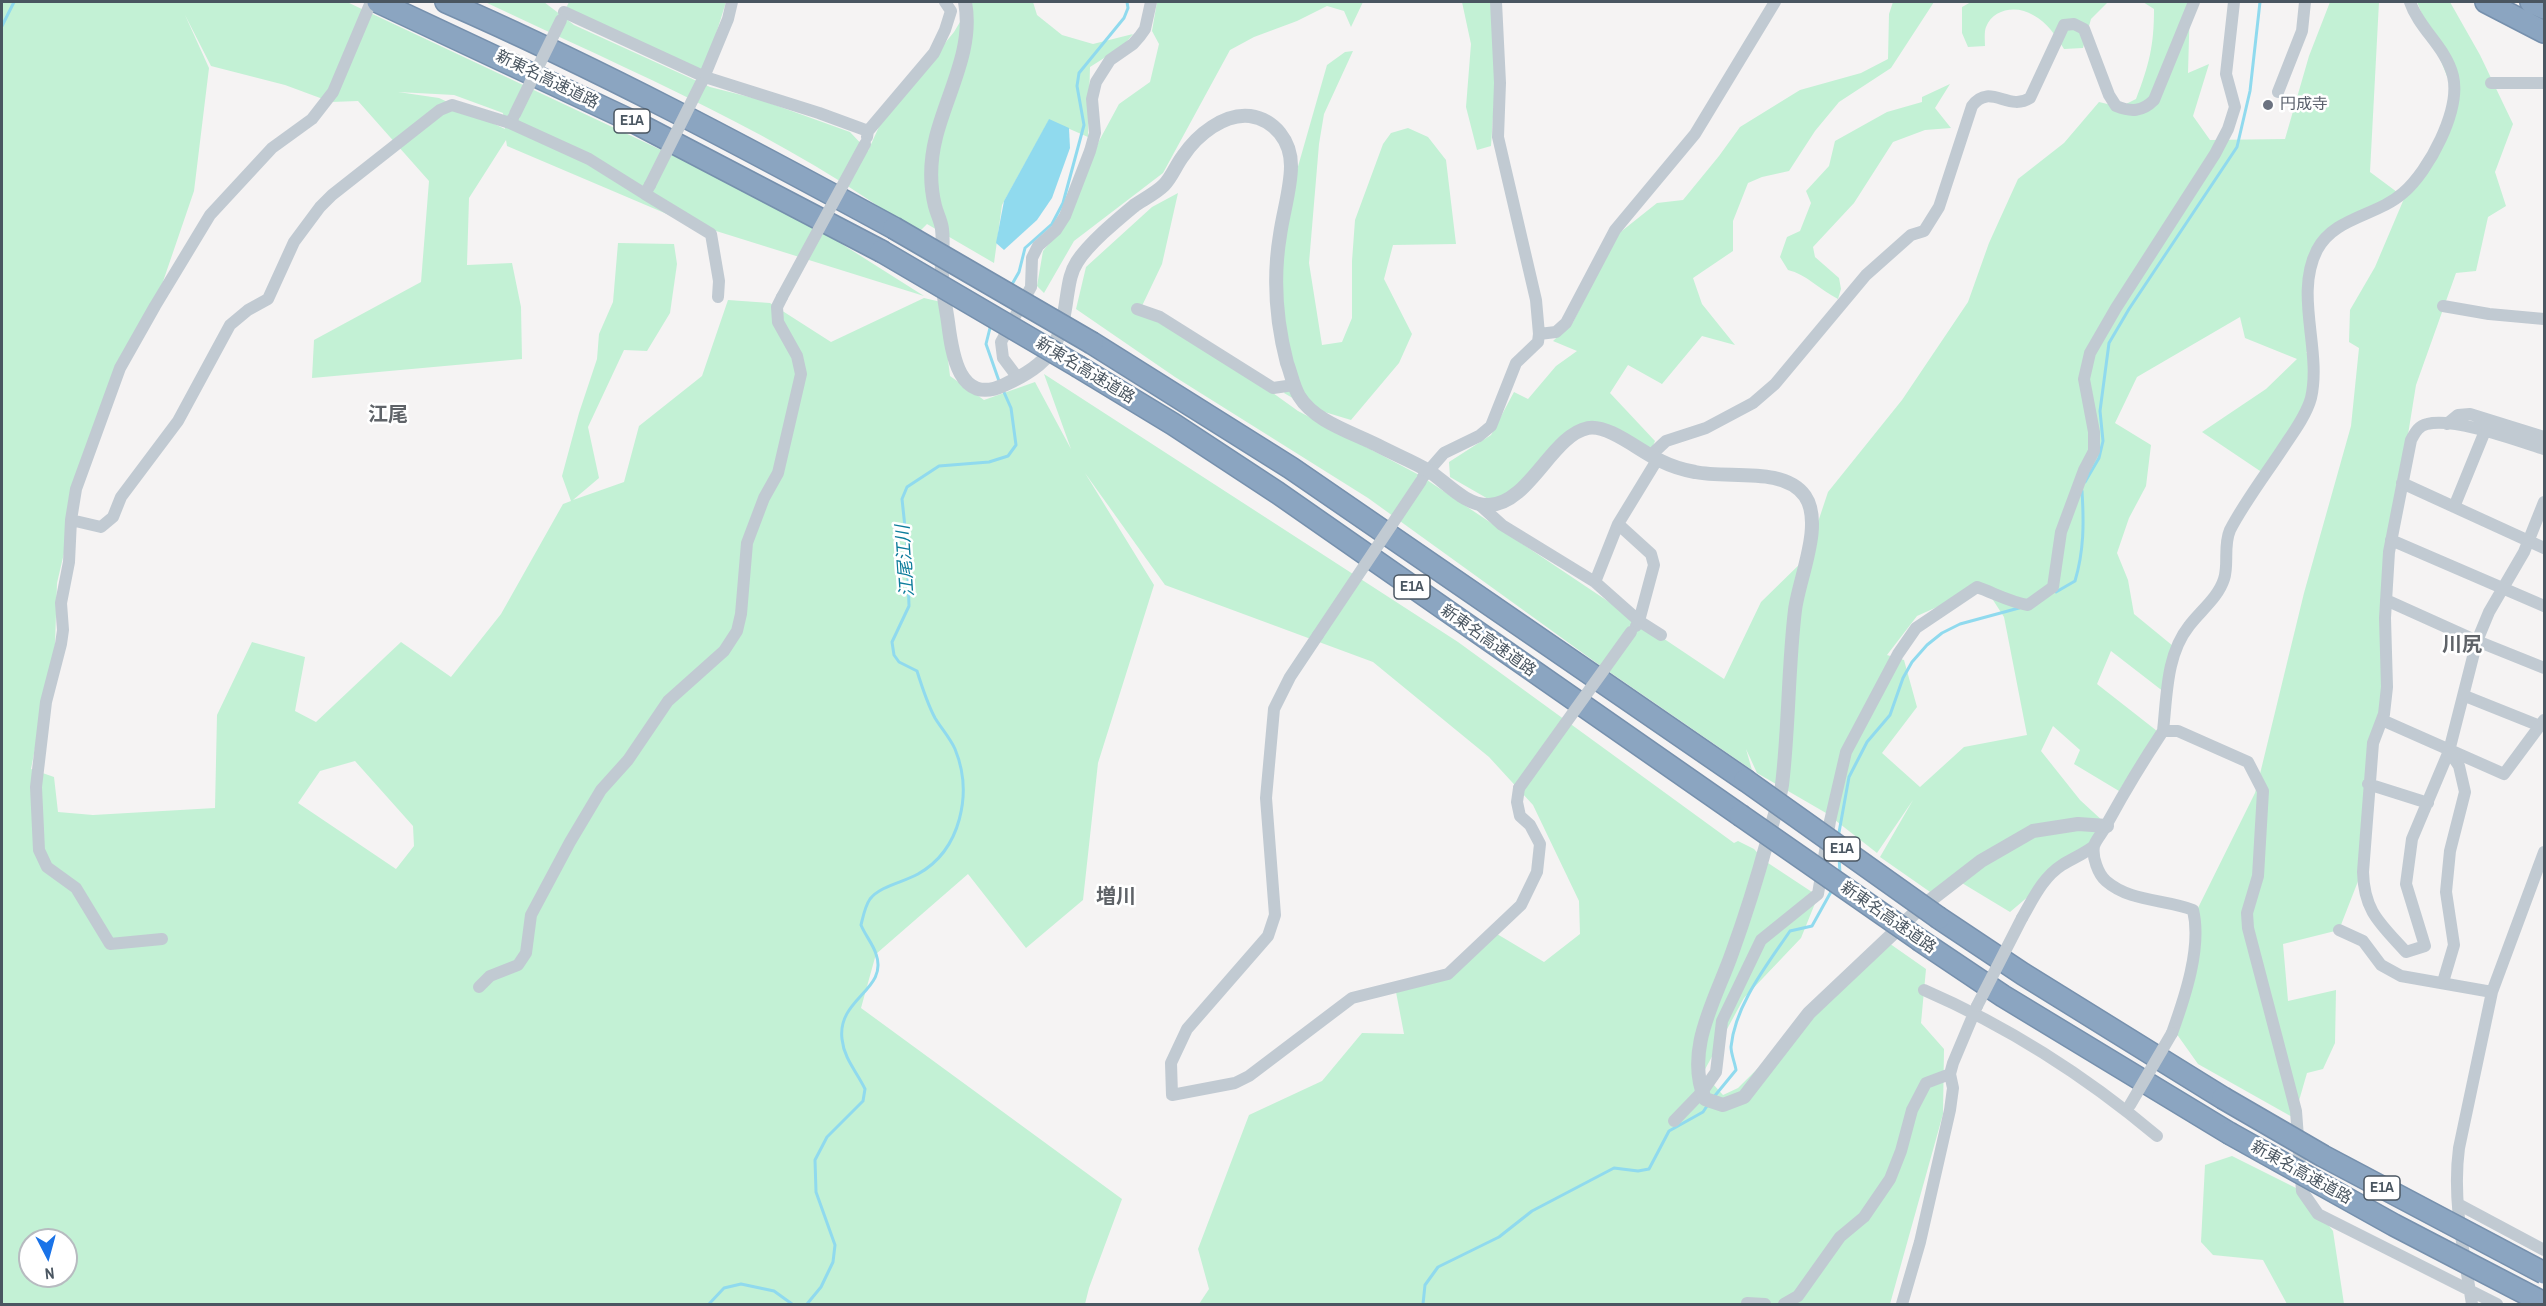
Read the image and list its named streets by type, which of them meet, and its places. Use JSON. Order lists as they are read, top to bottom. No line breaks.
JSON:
{"streets":{"highway":["新東名高速道路","E1A"]},"districts":["江尾","川尻","増川"],"water":["江尾江川"],"places":["円成寺"],"north":"bottom"}
